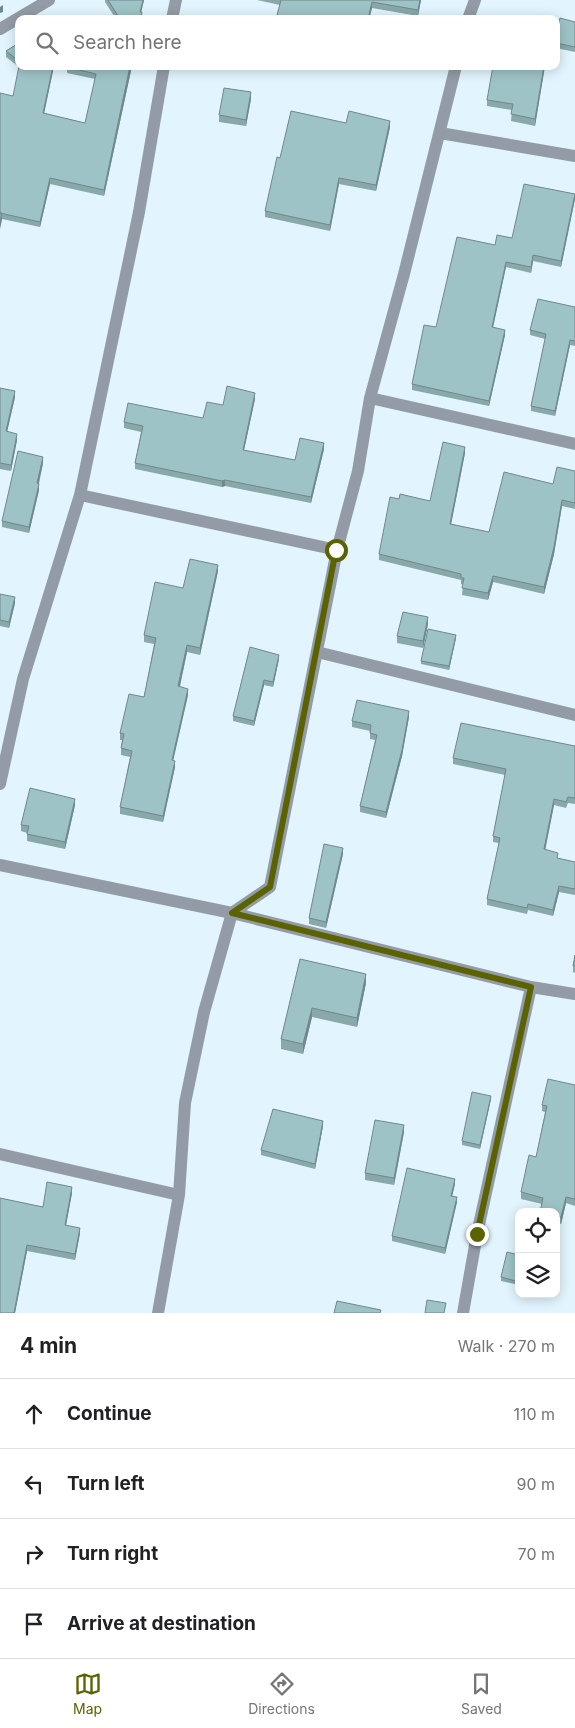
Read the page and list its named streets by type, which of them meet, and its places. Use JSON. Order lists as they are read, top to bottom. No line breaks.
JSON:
{"page":{"search":"Search here","heading":["4 min","Walk · 270 m"],"list":[["Continue","110 m"],["Turn left","90 m"],["Turn right","70 m"],"Arrive at destination"],"nav":["Map","Directions","Saved"]}}
